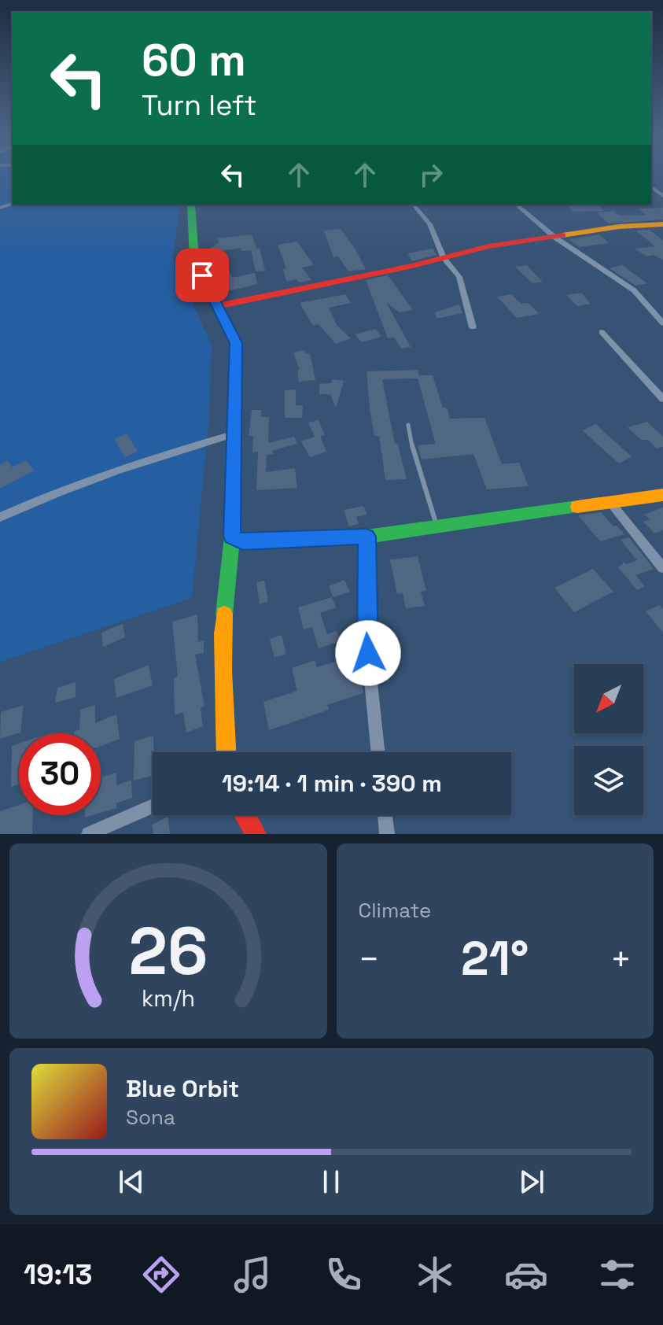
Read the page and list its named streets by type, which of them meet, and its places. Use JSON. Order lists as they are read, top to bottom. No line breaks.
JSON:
{"north":"bottom left","page":{"turn":["60 m","Turn left"],"limit":"30","trip":"19:14 · 1 min · 390 m","tile":"Climate","heat":["−","21°","+"],"song":["Blue Orbit","Sona"],"tabs":"19:13","gauge":["26","km/h"]}}
